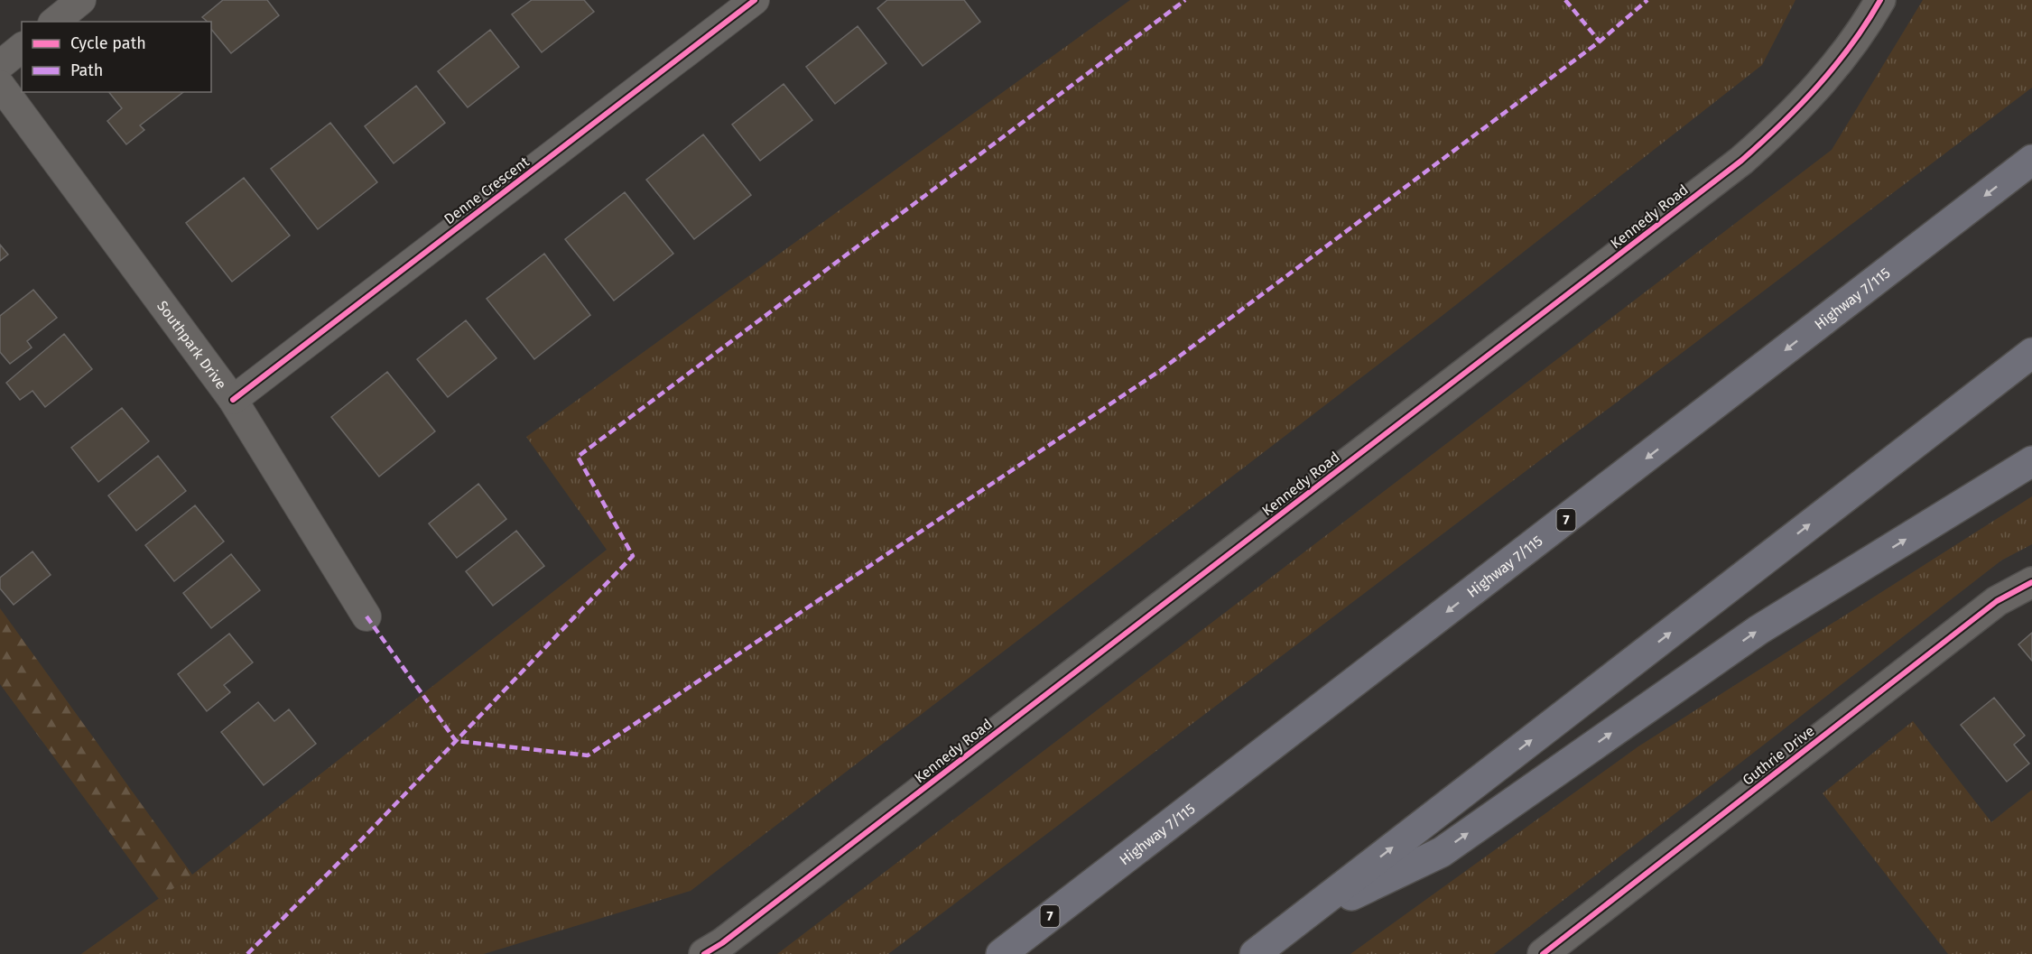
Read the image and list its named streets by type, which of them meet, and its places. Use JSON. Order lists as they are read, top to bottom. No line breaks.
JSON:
{"streets":{"highway":["Highway 7/115","7"],"street":["Denne Crescent","Kennedy Road","Southpark Drive","Guthrie Drive"]},"crossings":[["Denne Crescent","Southpark Drive"]],"legend":["Cycle path","Path"]}
